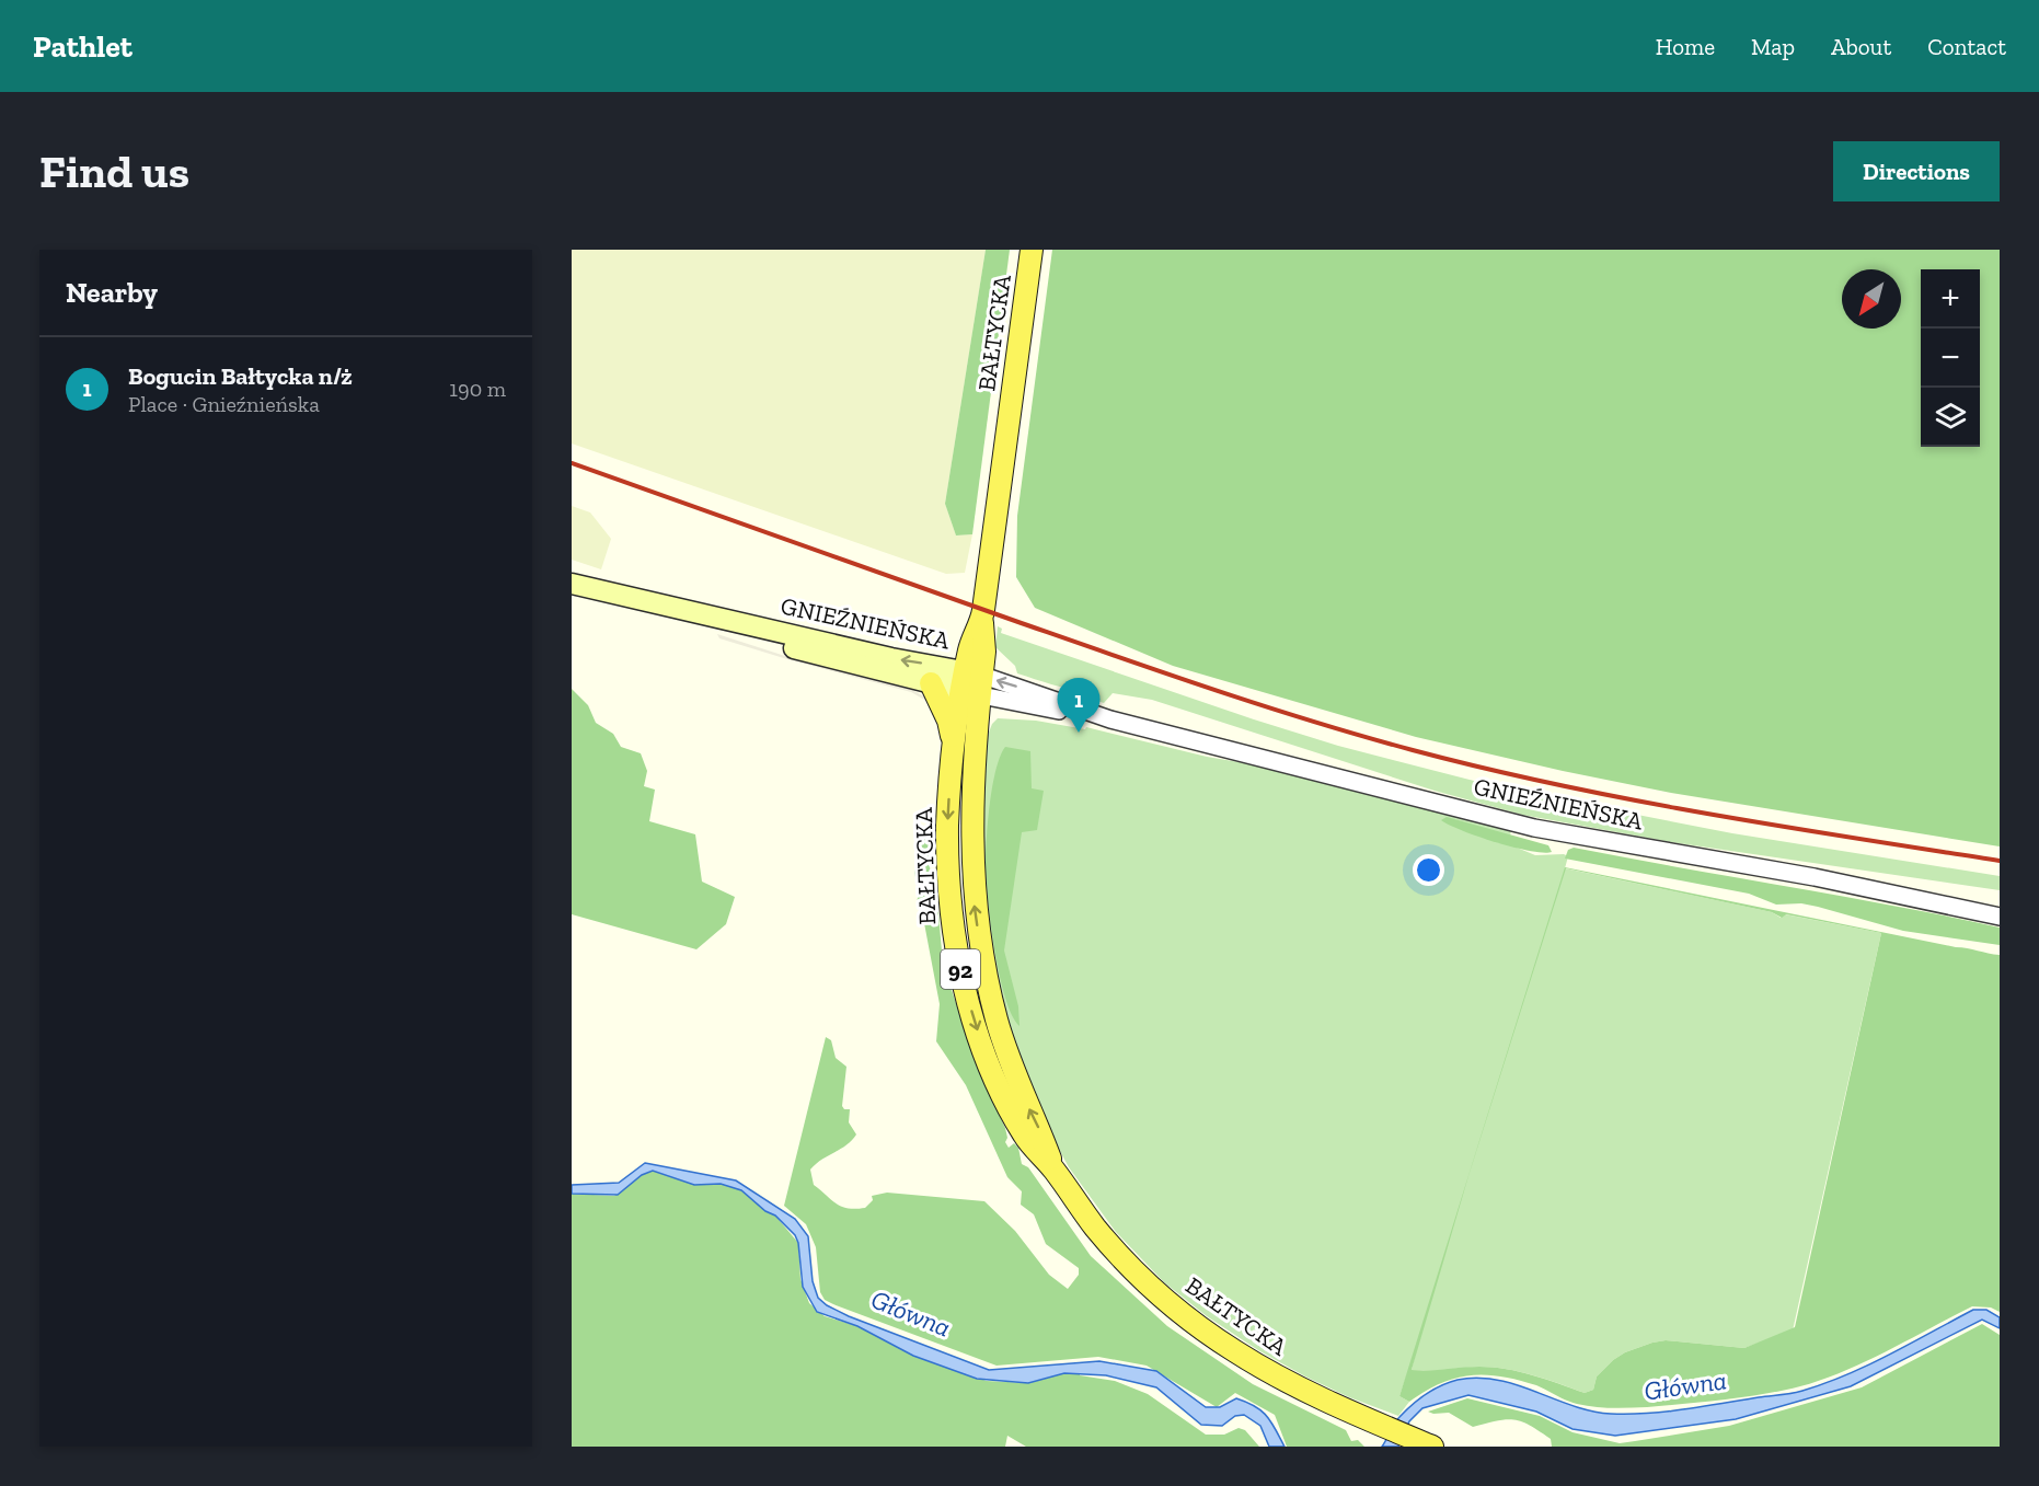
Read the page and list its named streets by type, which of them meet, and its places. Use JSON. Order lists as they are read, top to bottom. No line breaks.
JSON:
{"streets":{"main road":["BAŁTYCKA","GNIEŹNIEŃSKA","92"]},"crossings":[["BAŁTYCKA","GNIEŹNIEŃSKA"]],"water":["Główna"],"north":"bottom left","page":{"header":"Pathlet","nav":["Home","Map","About","Contact"],"buttons":"Directions","title":"Find us","heading":"Nearby","map_buttons":["+","−"],"list":[{"mark":"1","name":"Bogucin Bałtycka n/ż","note":"Place · Gnieźnieńska","value":"190 m"}],"pins":"1"}}
